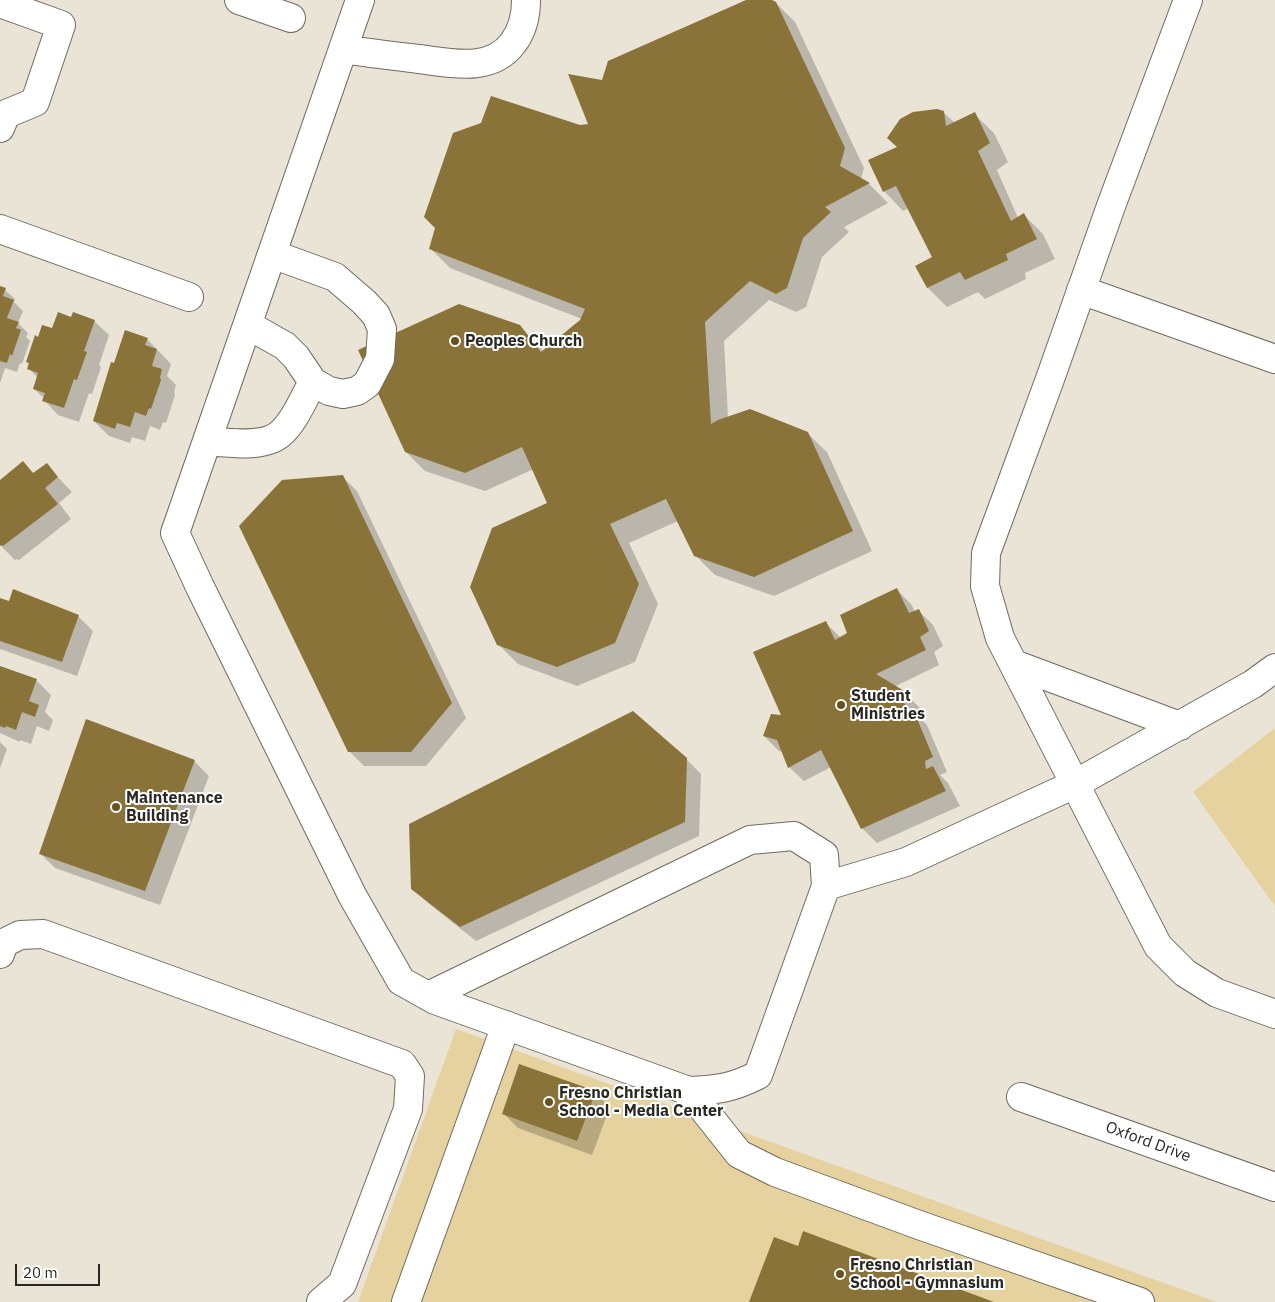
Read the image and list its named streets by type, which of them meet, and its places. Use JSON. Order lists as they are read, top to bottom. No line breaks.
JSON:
{"streets":{"street":["Oxford Drive"]},"places":["Peoples Church","Student Ministries","Maintenance Building","Fresno Christian School - Media Center","Fresno Christian School - Gymnasium"],"scale_bar":"20 m"}
